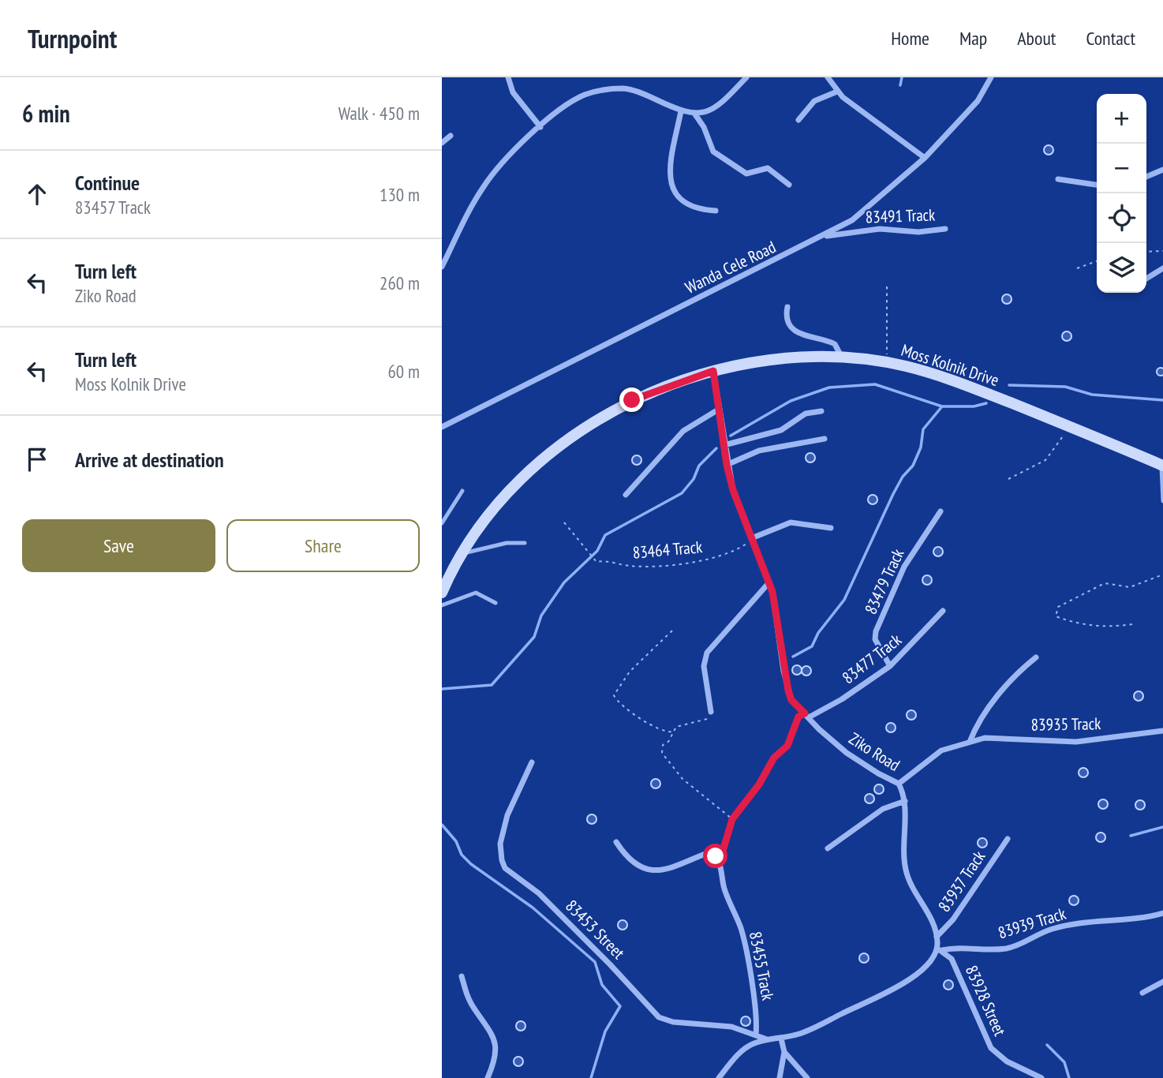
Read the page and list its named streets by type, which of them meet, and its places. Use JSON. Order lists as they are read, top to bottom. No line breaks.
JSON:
{"streets":{"main road":["Moss Kolnik Drive"],"street":["83491 Track","Wanda Cele Road","83479 Track","83477 Track","83935 Track","Ziko Road","83937 Track","83939 Track","83453 Street","83455 Track","83928 Street"],"path":["83464 Track"]},"crossings":[["83491 Track","Wanda Cele Road"],["Moss Kolnik Drive","Ziko Road"],["83464 Track","Ziko Road"],["83479 Track","83477 Track"],["83477 Track","Ziko Road"],["83935 Track","Ziko Road"],["Ziko Road","83937 Track"],["Ziko Road","83939 Track"],["Ziko Road","83928 Street"],["83939 Track","83928 Street"],["83453 Street","83455 Track"]],"page":{"header":"Turnpoint","nav":["Home","Map","About","Contact"],"heading":["6 min","Walk · 450 m"],"map_buttons":["+","−"],"list":[["Continue","83457 Track","130 m"],["Turn left","Ziko Road","260 m"],["Turn left","Moss Kolnik Drive","60 m"],"Arrive at destination"],"buttons":["Save","Share"]}}
